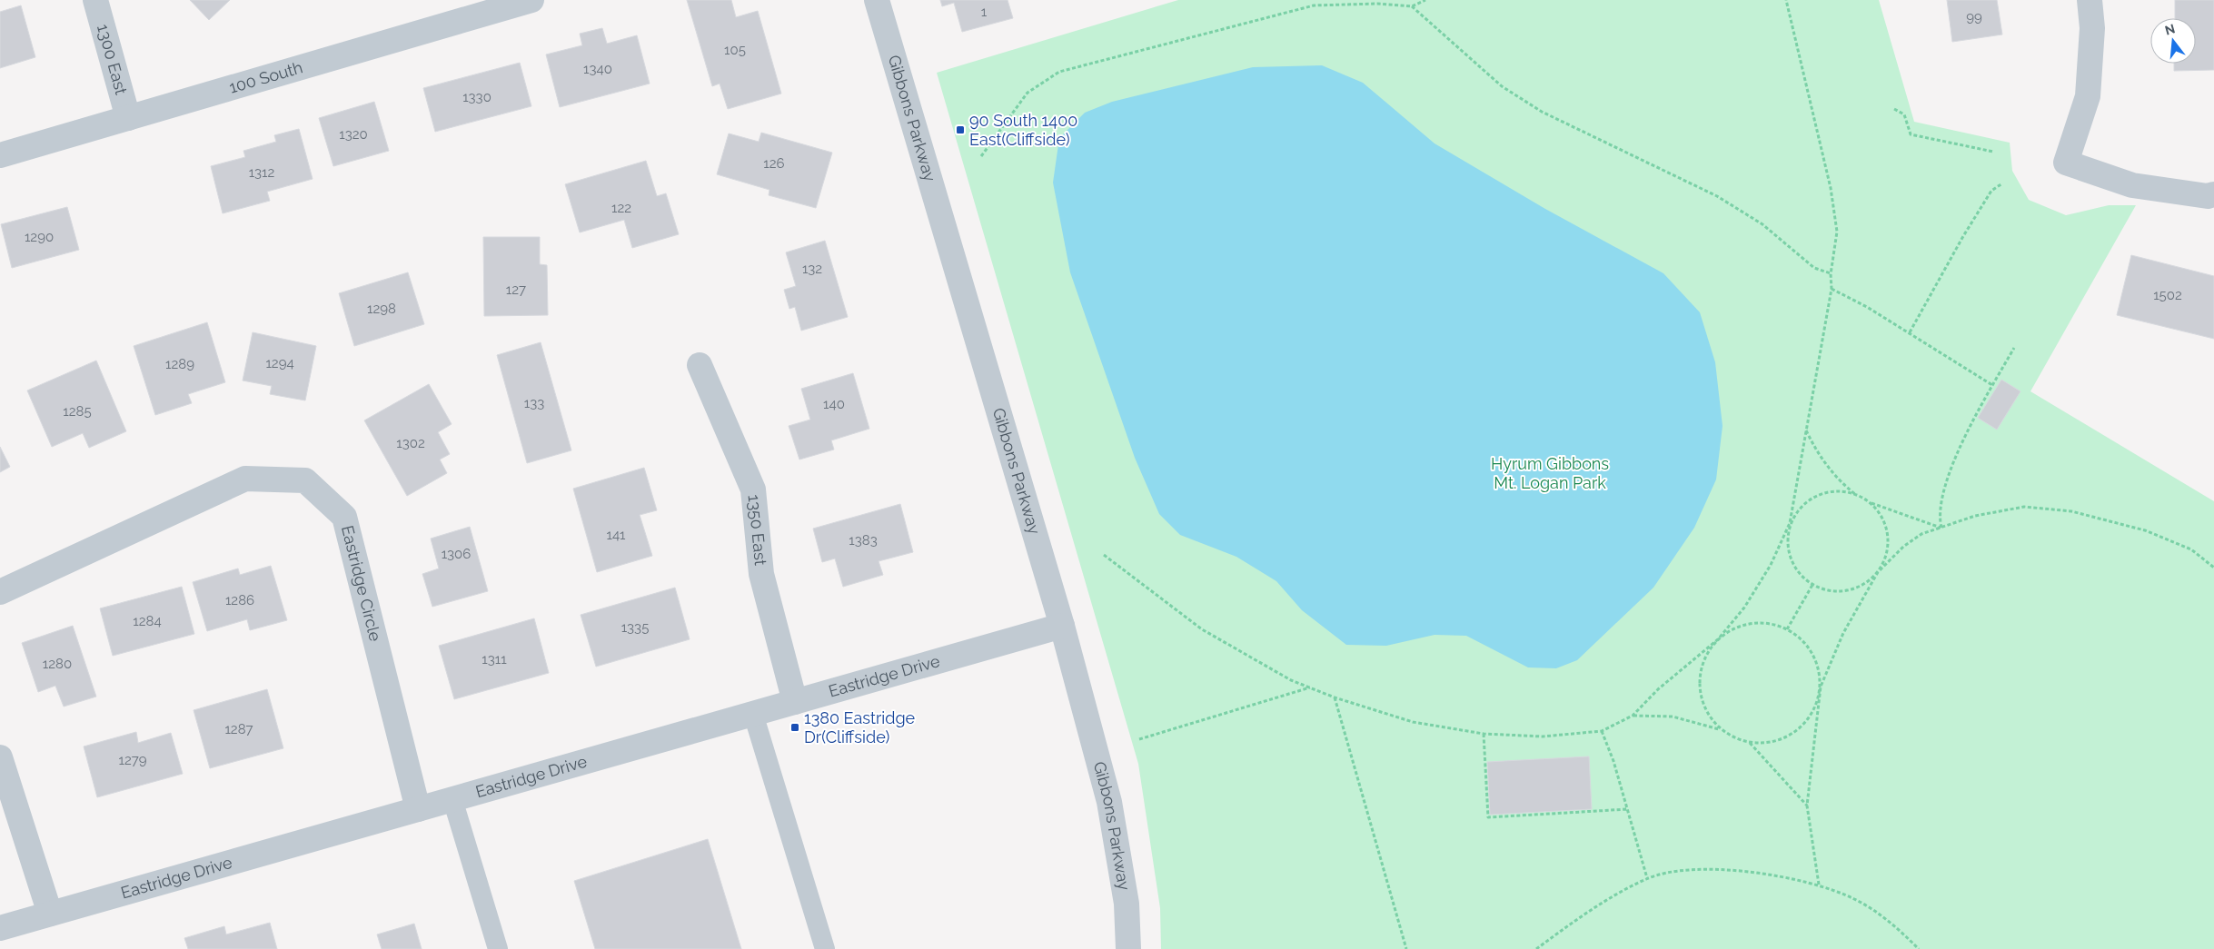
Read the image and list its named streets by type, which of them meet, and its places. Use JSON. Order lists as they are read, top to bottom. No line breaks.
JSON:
{"streets":{"street":["1300 East","100 South","Gibbons Parkway","1350 East","Eastridge Circle","Eastridge Drive"]},"crossings":[["1300 East","100 South"],["Gibbons Parkway","Eastridge Drive"],["1350 East","Eastridge Drive"],["Eastridge Circle","Eastridge Drive"]],"parks":["Hyrum Gibbons Mt. Logan Park"],"places":{"transit":["90 South 1400 East(Cliffside)","1380 Eastridge Dr(Cliffside)"]},"house_numbers":["1","99","105","1340","1330","1320","126","1312","122","1290","132","127","1502","1298","1294","1289","133","140","1285","1302","141","1383","1306","1286","1284","1335","1311","1280","1287","1279"],"north":"top"}
